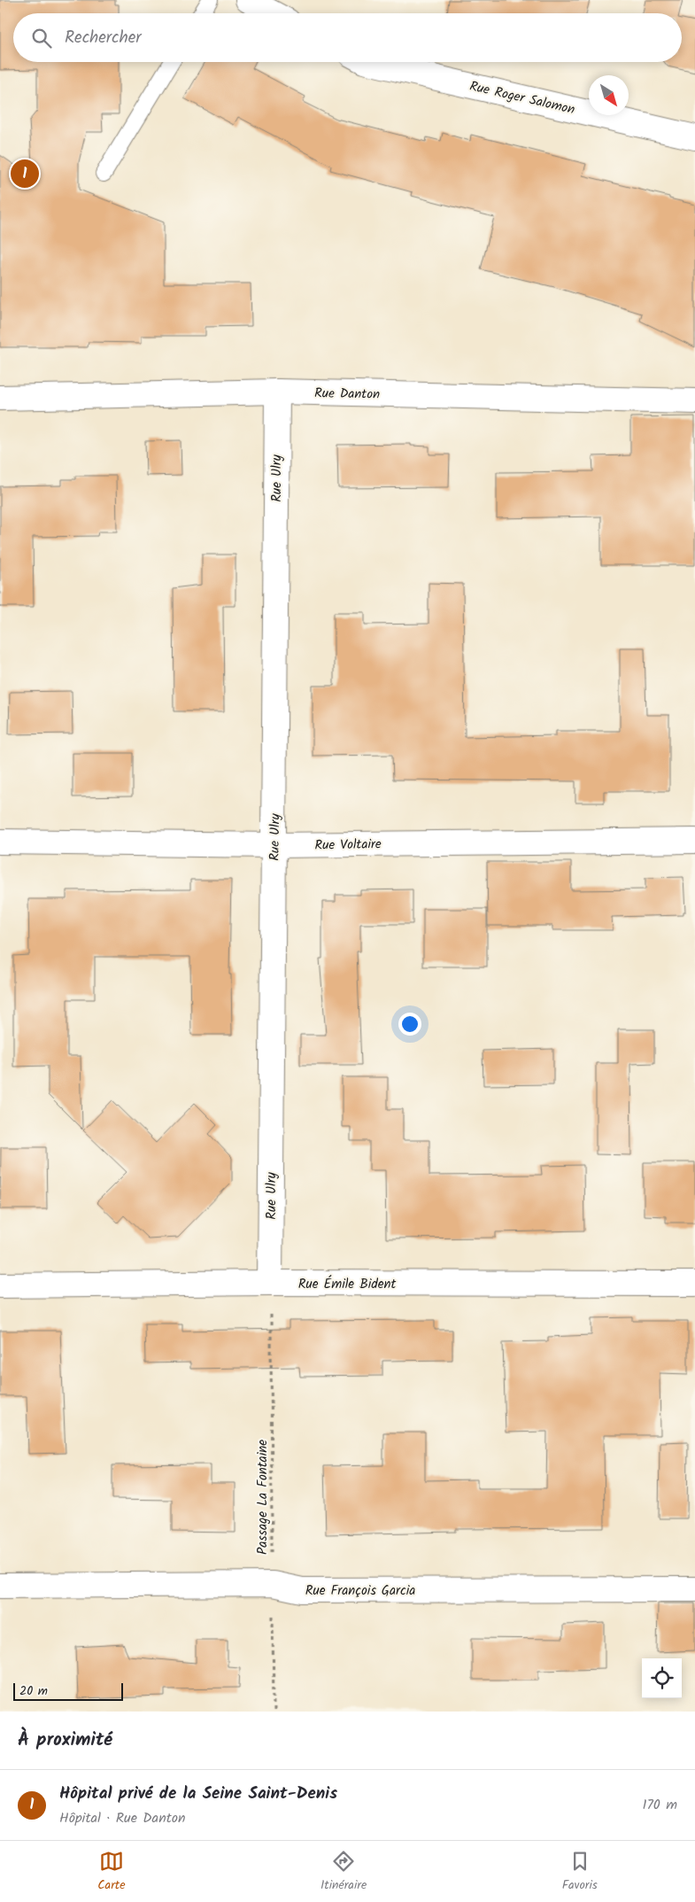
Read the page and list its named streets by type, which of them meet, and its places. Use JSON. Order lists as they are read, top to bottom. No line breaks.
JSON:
{"streets":{"street":["Rue Roger Salomon","Rue Danton","Rue Ulry","Rue Voltaire","Rue Émile Bident","Rue François Garcia"],"path":["Passage La Fontaine"]},"crossings":[["Rue Danton","Rue Ulry"],["Rue Ulry","Rue Voltaire"],["Rue Ulry","Rue Émile Bident"],["Rue Ulry","Passage La Fontaine"],["Rue Émile Bident","Passage La Fontaine"],["Passage La Fontaine","Rue François Garcia"]],"scale_bar":"20 m","north":"bottom right","page":{"search":"Rechercher","pins":"1","scale":"20 m","heading":"À proximité","list":[{"mark":"1","name":"Hôpital privé de la Seine Saint-Denis","note":"Hôpital · Rue Danton","value":"170 m"}],"nav":["Carte","Itinéraire","Favoris"]}}
